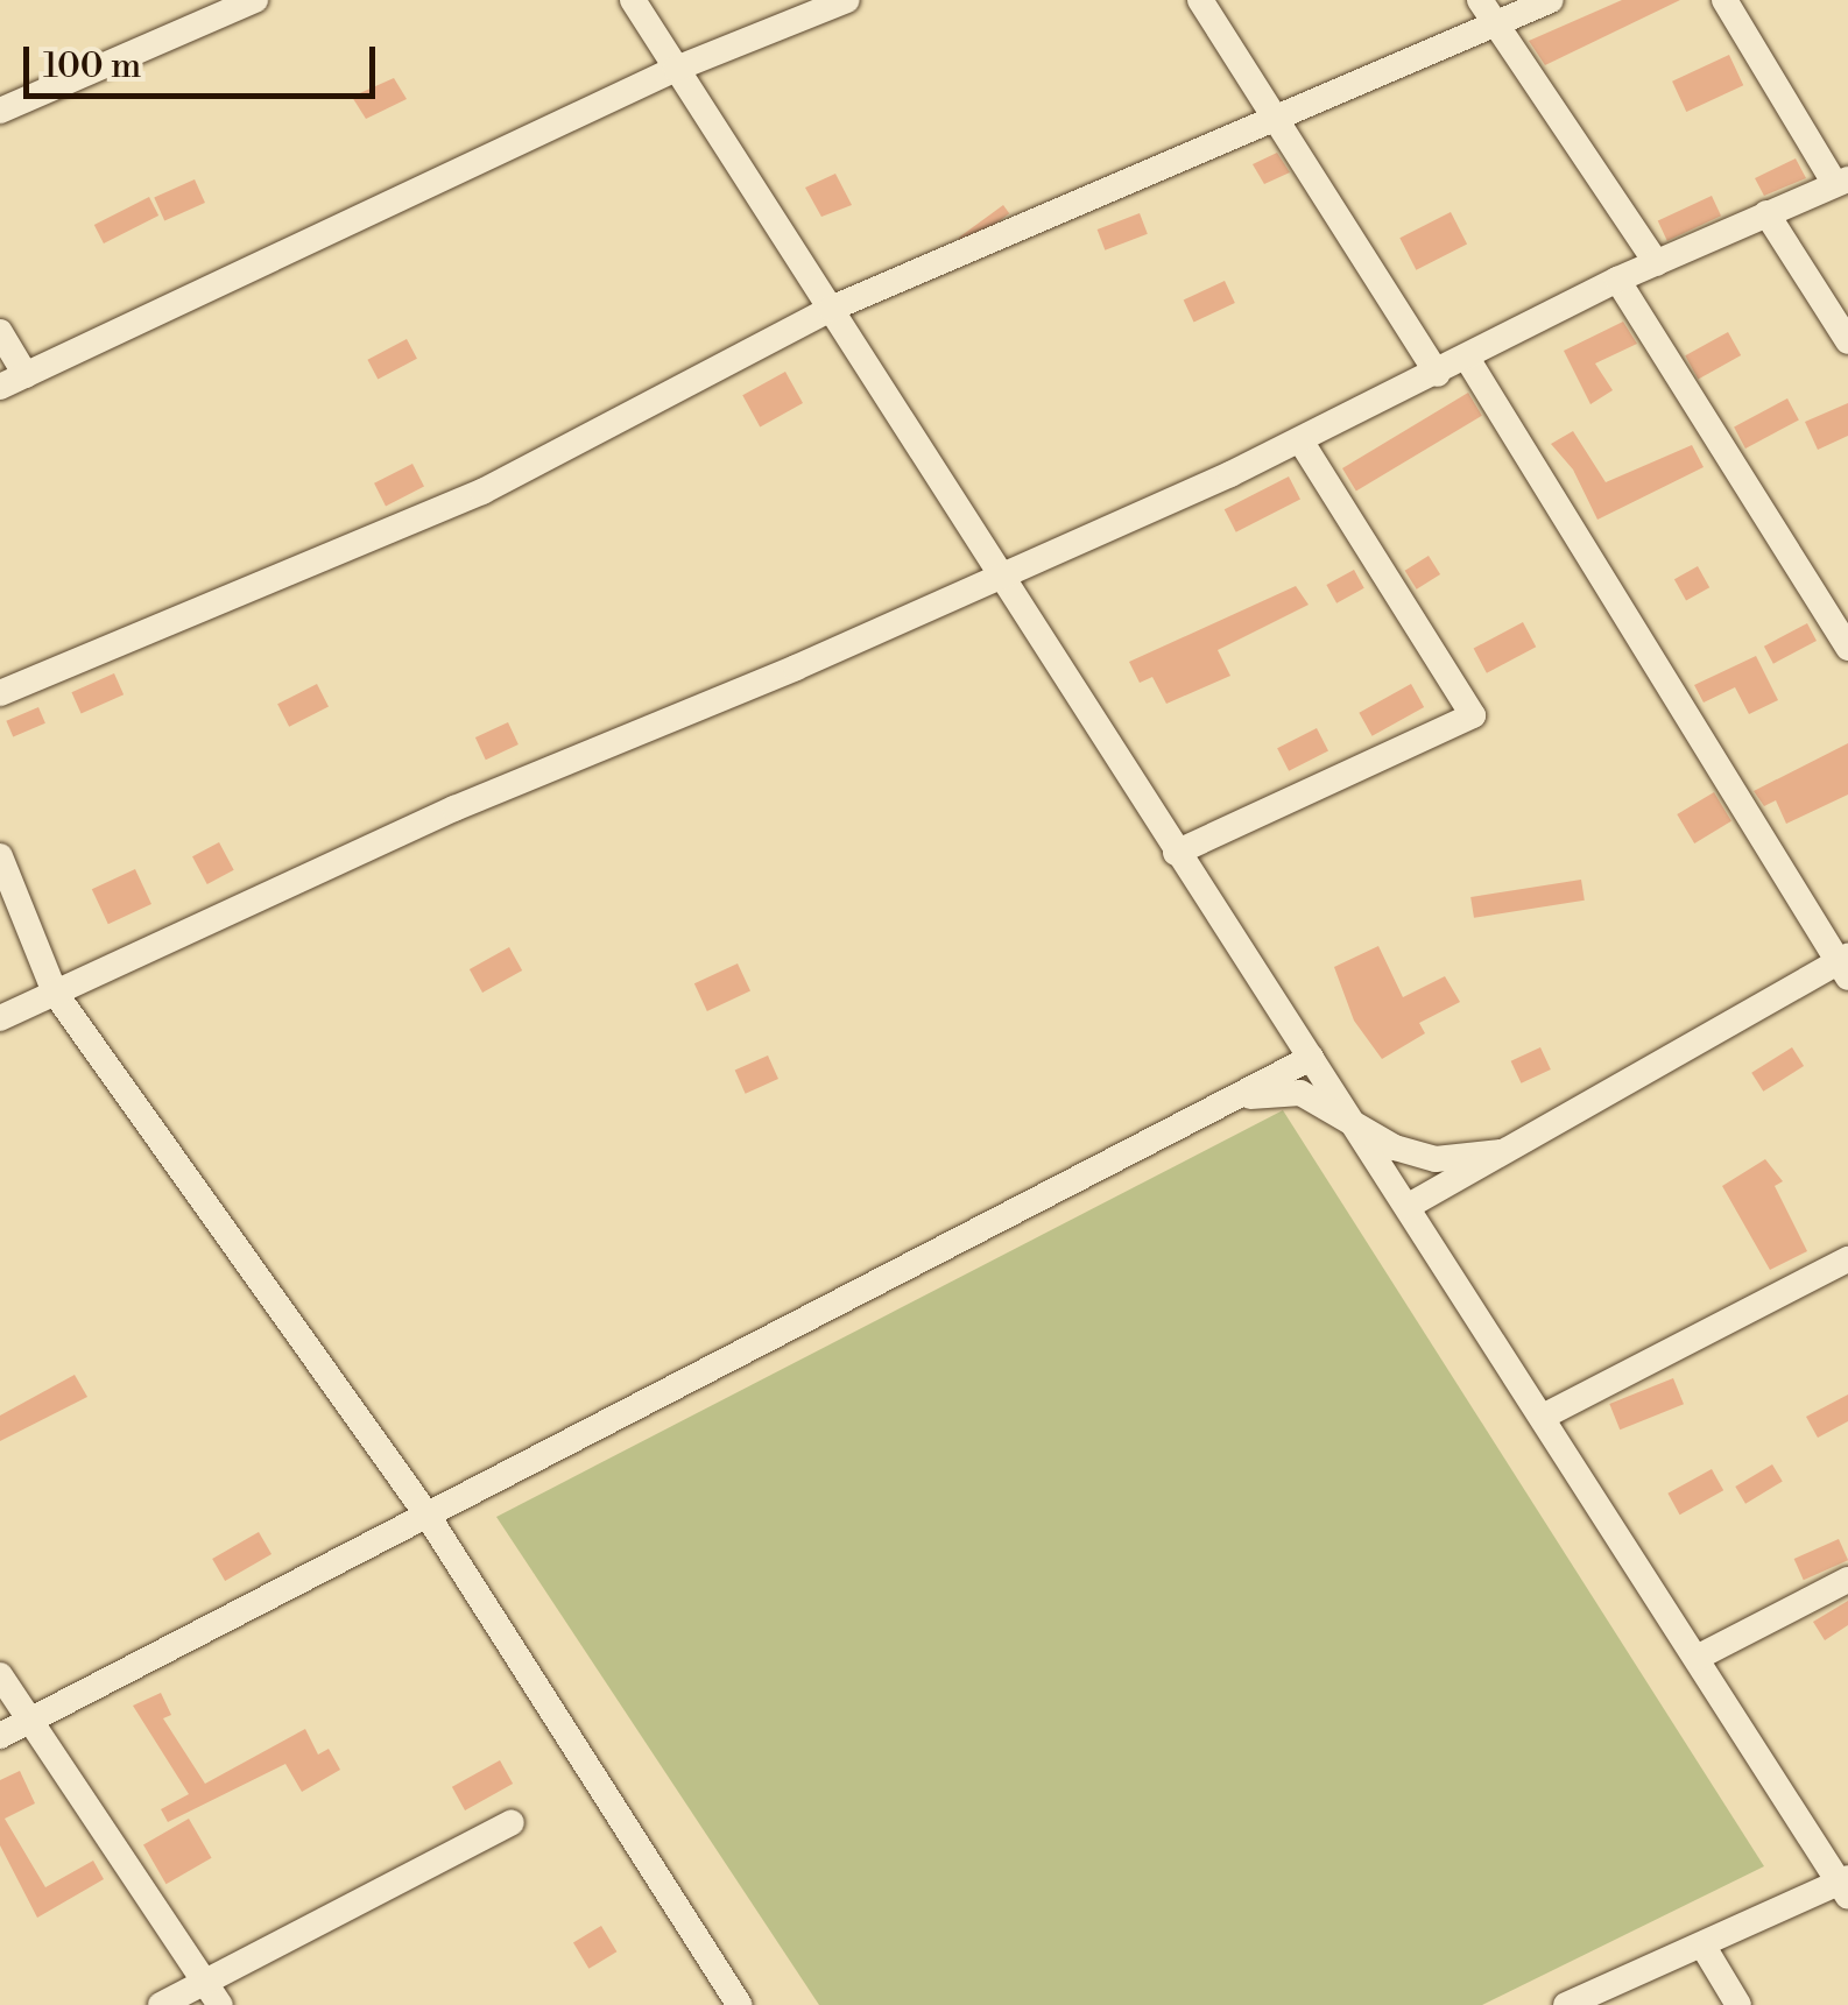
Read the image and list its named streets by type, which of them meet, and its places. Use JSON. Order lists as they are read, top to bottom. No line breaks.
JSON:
{"scale_bar":"100 m"}
